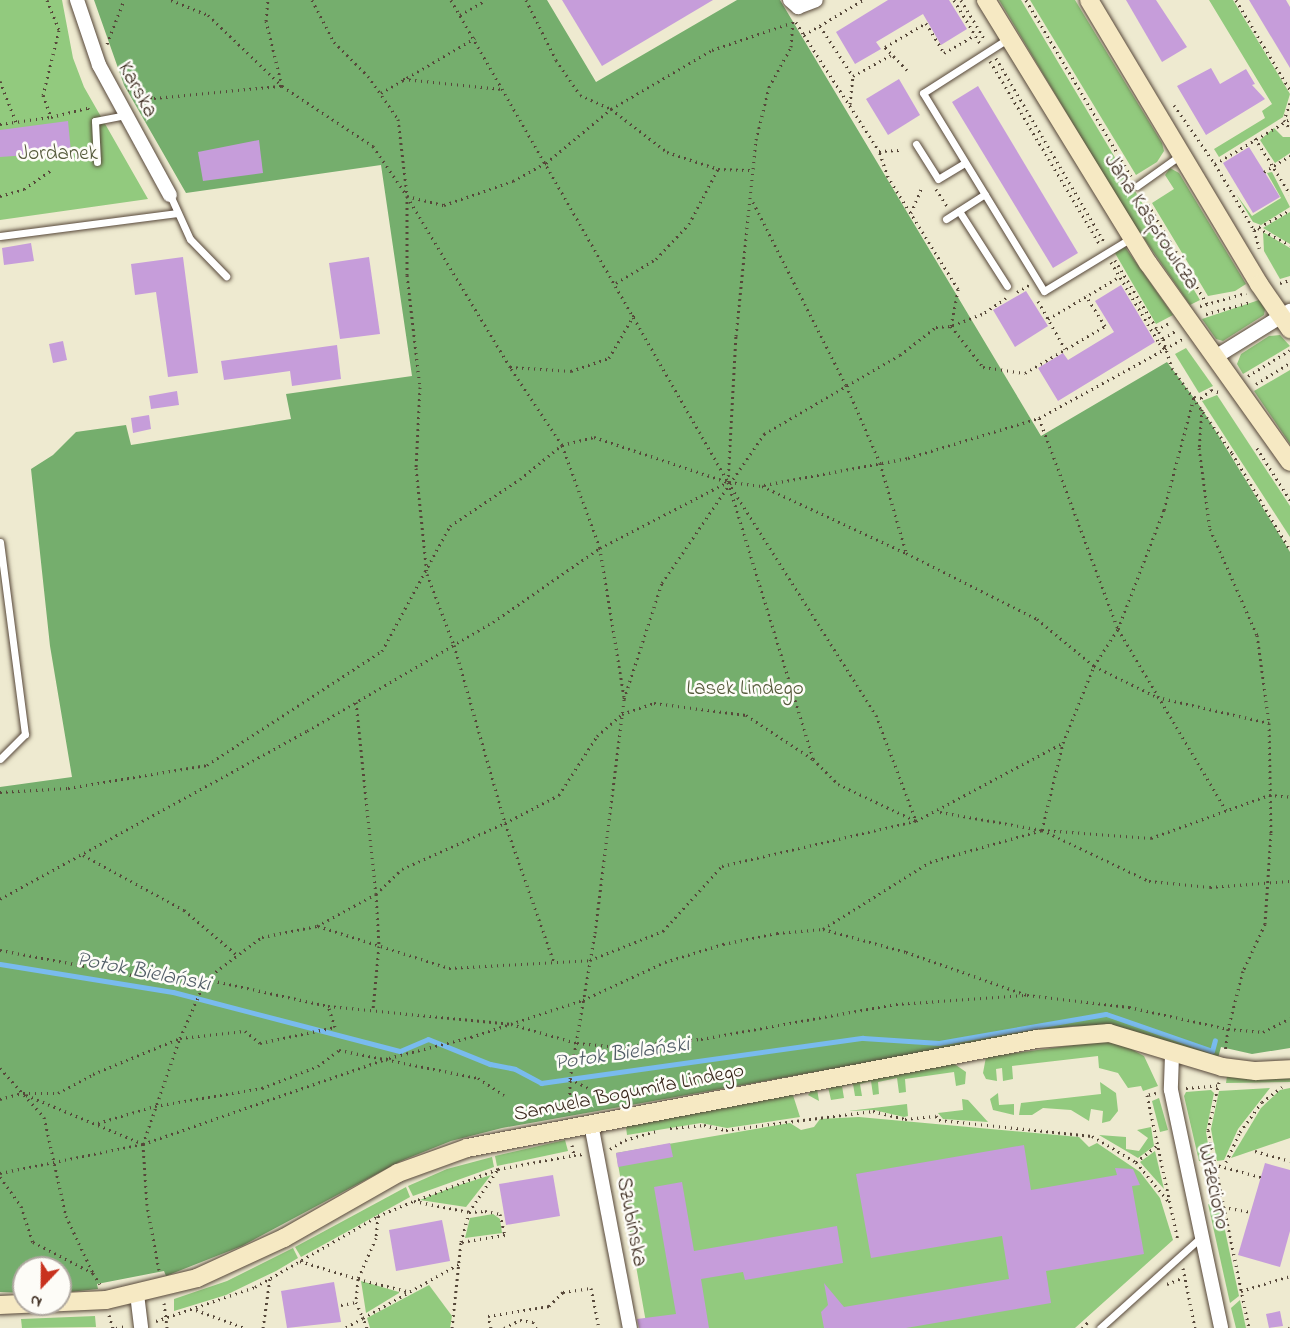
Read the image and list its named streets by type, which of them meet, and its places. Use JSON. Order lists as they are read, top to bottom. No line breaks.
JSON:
{"streets":{"street":["Karska","Jana Kasprowicza","Samuela Bogumiła Lindego","Wrzeciono","Szubińska"]},"crossings":[["Samuela Bogumiła Lindego","Wrzeciono"],["Samuela Bogumiła Lindego","Szubińska"]],"water":["Potok Bielański"],"parks":["Jordanek","Lasek Lindego"],"north":"bottom"}
